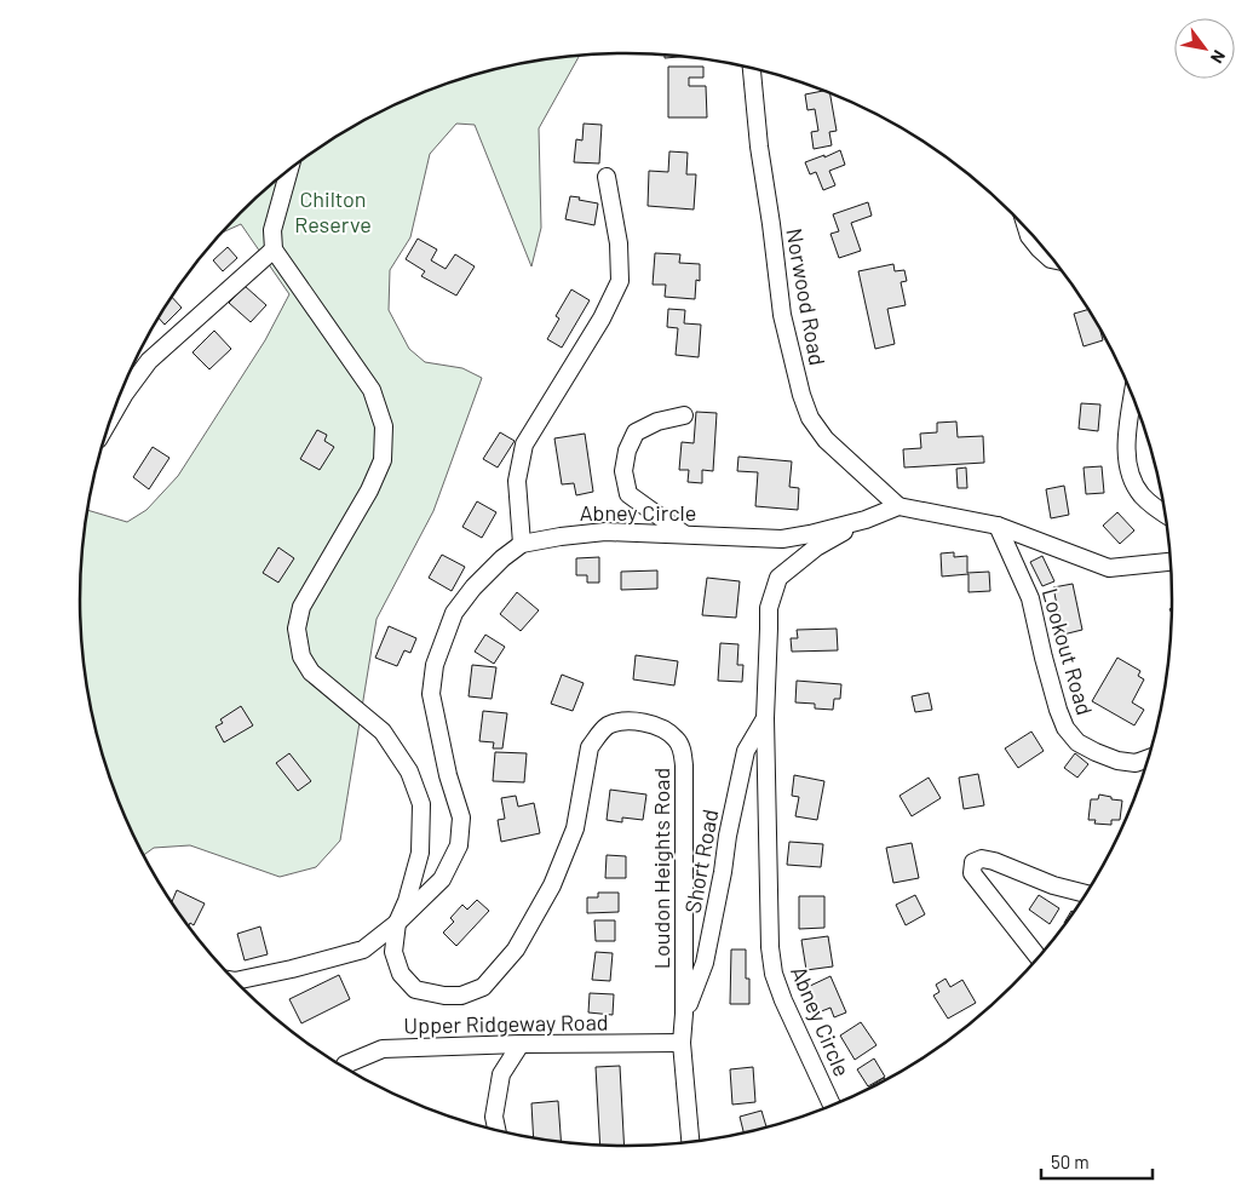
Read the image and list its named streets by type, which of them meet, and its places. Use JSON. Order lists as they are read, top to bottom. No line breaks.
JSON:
{"streets":{"street":["Norwood Road","Abney Circle","Lookout Road","Short Road","Loudon Heights Road","Upper Ridgeway Road"]},"crossings":[["Norwood Road","Abney Circle"],["Abney Circle","Short Road"],["Abney Circle","Loudon Heights Road"],["Short Road","Loudon Heights Road"],["Loudon Heights Road","Upper Ridgeway Road"]],"parks":["Chilton Reserve"],"scale_bar":"50 m","north":"bottom right"}
